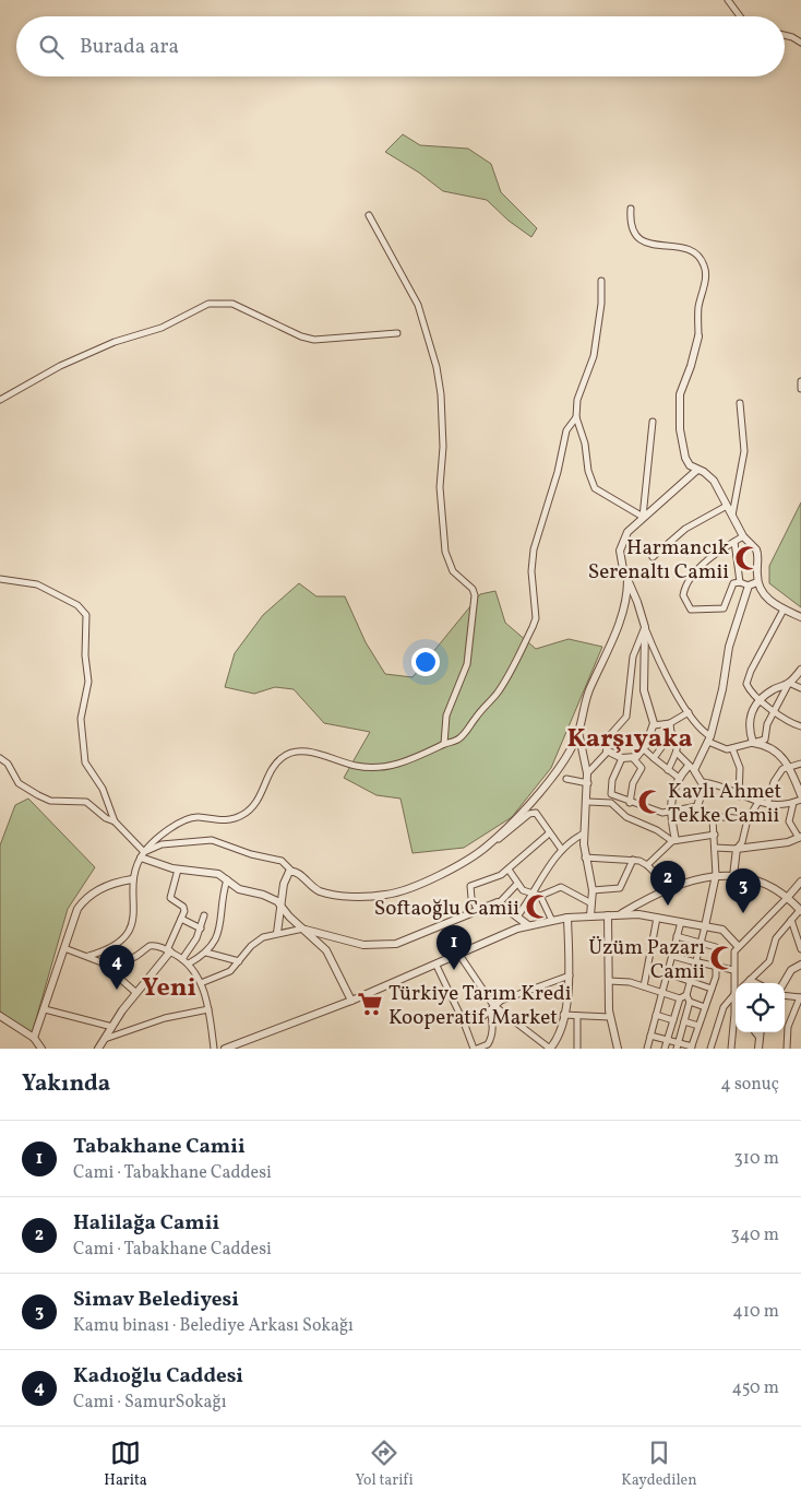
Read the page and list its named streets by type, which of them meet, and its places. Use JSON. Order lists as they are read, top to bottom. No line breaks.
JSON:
{"districts":["Karşıyaka","Yeni"],"places":{"mosque":["Harmancık Serenaltı Camii","Kavlı Ahmet Tekke Camii","Softaoğlu Camii","Üzüm Pazarı Camii"],"supermarket":["Türkiye Tarım Kredi Kooperatif Market"]},"page":{"search":"Burada ara","pins":["2","3","1","4"],"heading":["Yakında","4 sonuç"],"list":[{"mark":"1","name":"Tabakhane Camii","note":"Cami · Tabakhane Caddesi","value":"310 m"},{"mark":"2","name":"Halilağa Camii","note":"Cami · Tabakhane Caddesi","value":"340 m"},{"mark":"3","name":"Simav Belediyesi","note":"Kamu binası · Belediye Arkası Sokağı","value":"410 m"},{"mark":"4","name":"Kadıoğlu Caddesi","note":"Cami · SamurSokağı","value":"450 m"}],"nav":["Harita","Yol tarifi","Kaydedilen"]}}
